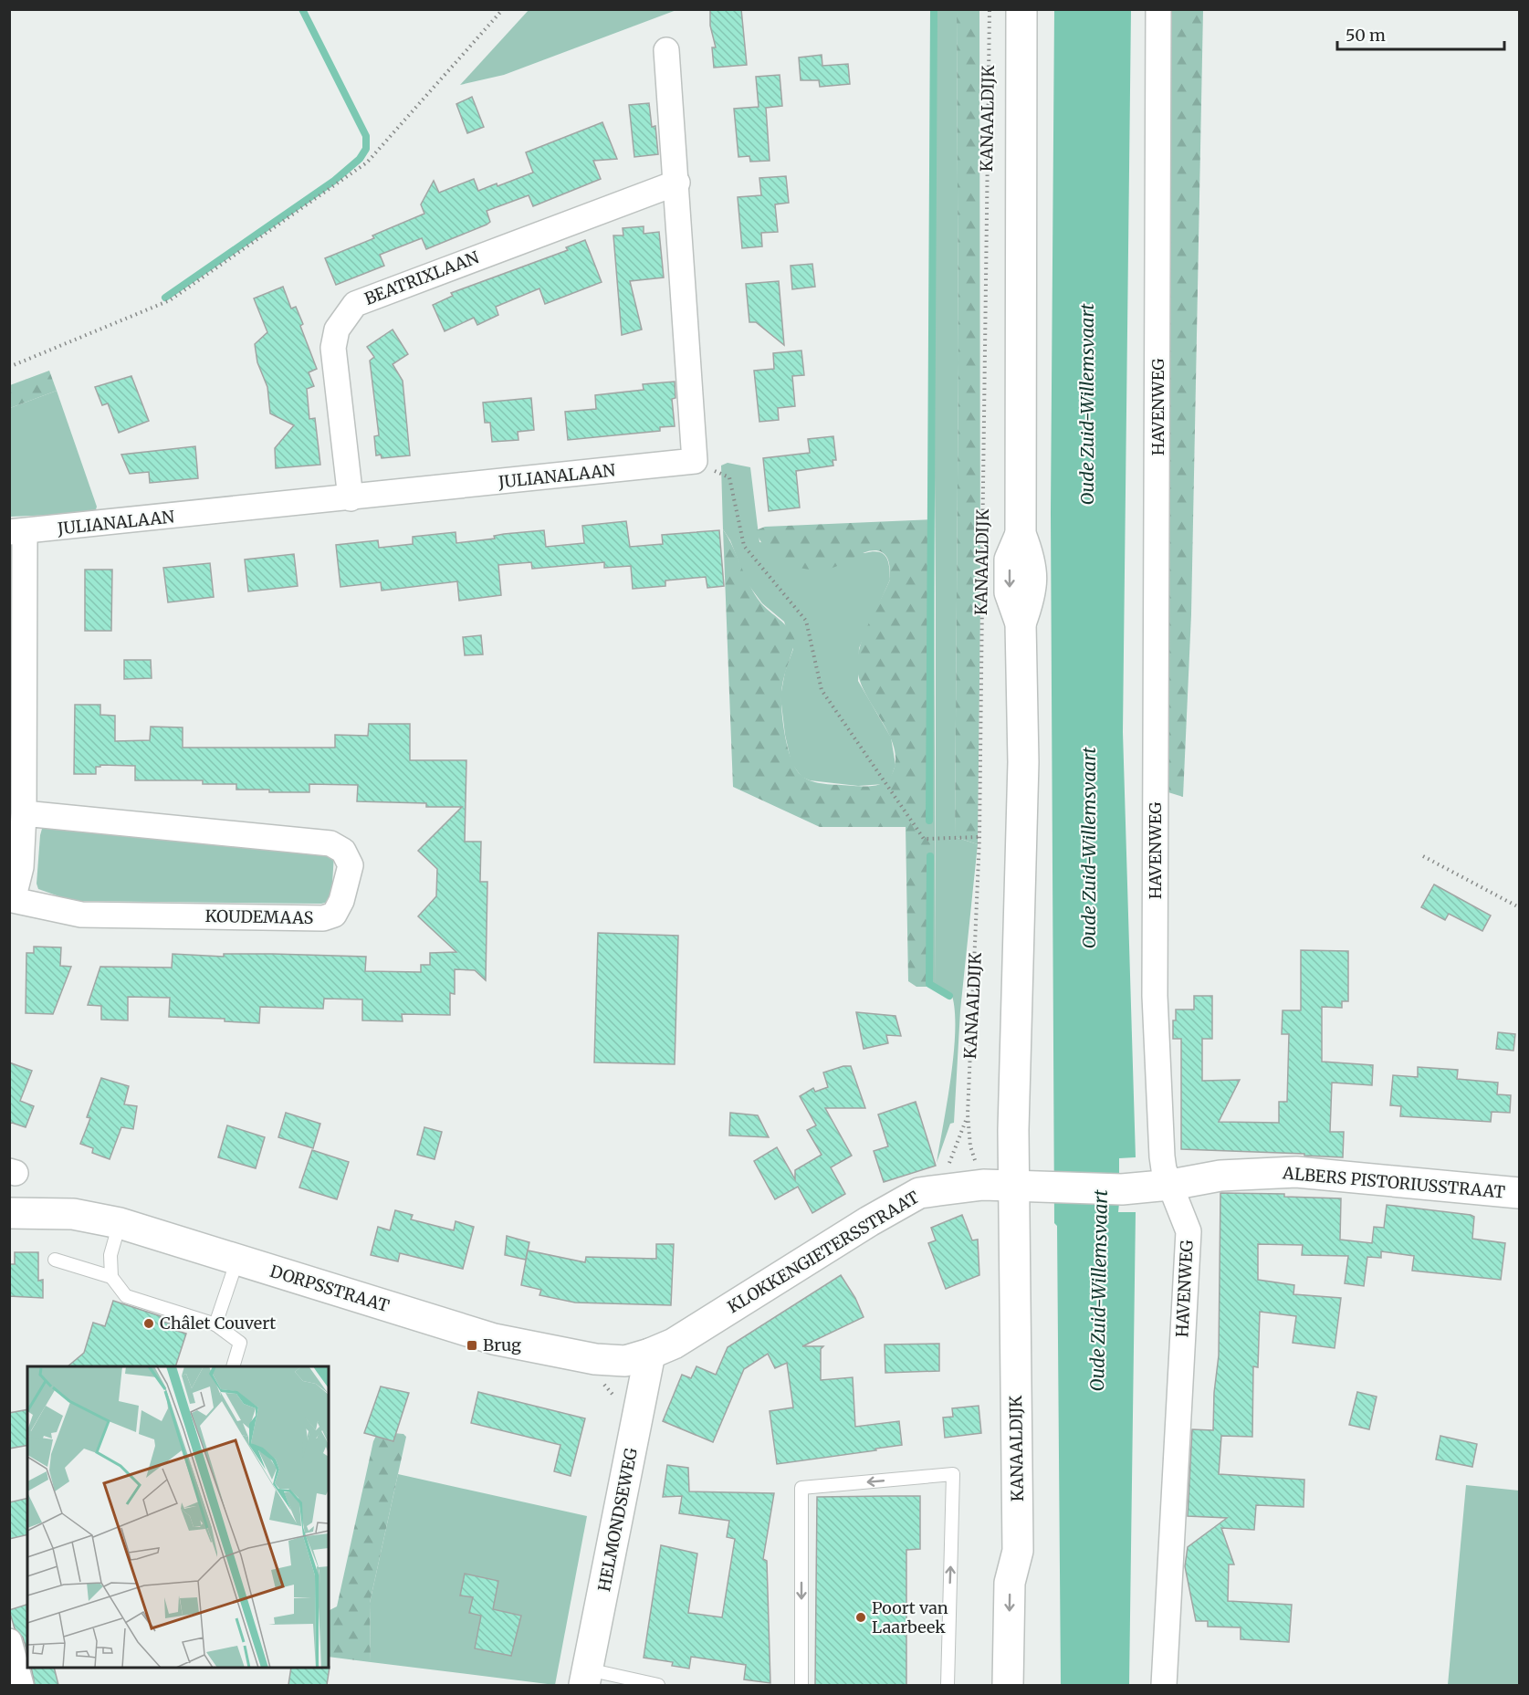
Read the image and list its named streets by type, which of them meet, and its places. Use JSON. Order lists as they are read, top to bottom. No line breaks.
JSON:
{"streets":{"street":["KANAALDIJK","BEATRIXLAAN","HAVENWEG","JULIANALAAN","KOUDEMAAS","ALBERS PISTORIUSSTRAAT","KLOKKENGIETERSSTRAAT","DORPSSTRAAT","HELMONDSEWEG"]},"crossings":[["KANAALDIJK","KLOKKENGIETERSSTRAAT"],["BEATRIXLAAN","JULIANALAAN"],["HAVENWEG","ALBERS PISTORIUSSTRAAT"],["HAVENWEG","KLOKKENGIETERSSTRAAT"],["JULIANALAAN","KOUDEMAAS"],["ALBERS PISTORIUSSTRAAT","KLOKKENGIETERSSTRAAT"],["KLOKKENGIETERSSTRAAT","DORPSSTRAAT"],["KLOKKENGIETERSSTRAAT","HELMONDSEWEG"],["DORPSSTRAAT","HELMONDSEWEG"]],"water":["Oude Zuid-Willemsvaart"],"places":{"other":["Châlet Couvert","Poort van Laarbeek"],"transit":["Brug"]},"scale_bar":"50 m"}
